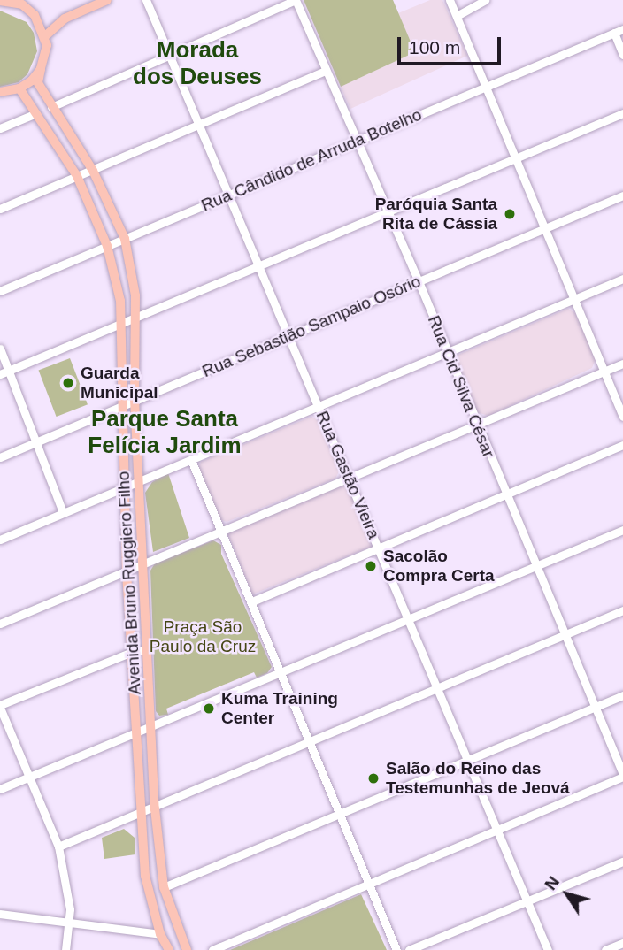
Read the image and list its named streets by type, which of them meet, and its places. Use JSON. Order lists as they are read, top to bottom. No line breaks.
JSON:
{"streets":{"main road":["Avenida Bruno Ruggiero Filho"],"street":["Rua Cândido de Arruda Botelho","Rua Sebastião Sampaio Osório","Rua Cid Silva César","Rua Gastão Vieira"]},"crossings":[["Rua Cândido de Arruda Botelho","Rua Cid Silva César"],["Rua Cândido de Arruda Botelho","Rua Gastão Vieira"],["Rua Cândido de Arruda Botelho","Avenida Bruno Ruggiero Filho"],["Rua Sebastião Sampaio Osório","Rua Cid Silva César"],["Rua Sebastião Sampaio Osório","Rua Gastão Vieira"],["Rua Sebastião Sampaio Osório","Avenida Bruno Ruggiero Filho"]],"districts":["Morada dos Deuses","Parque Santa Felícia Jardim"],"parks":["Praça São Paulo da Cruz"],"places":["Paróquia Santa Rita de Cássia","Guarda Municipal","Sacolão Compra Certa","Kuma Training Center","Salão do Reino das Testemunhas de Jeová"],"scale_bar":"100 m","north":"top left"}
